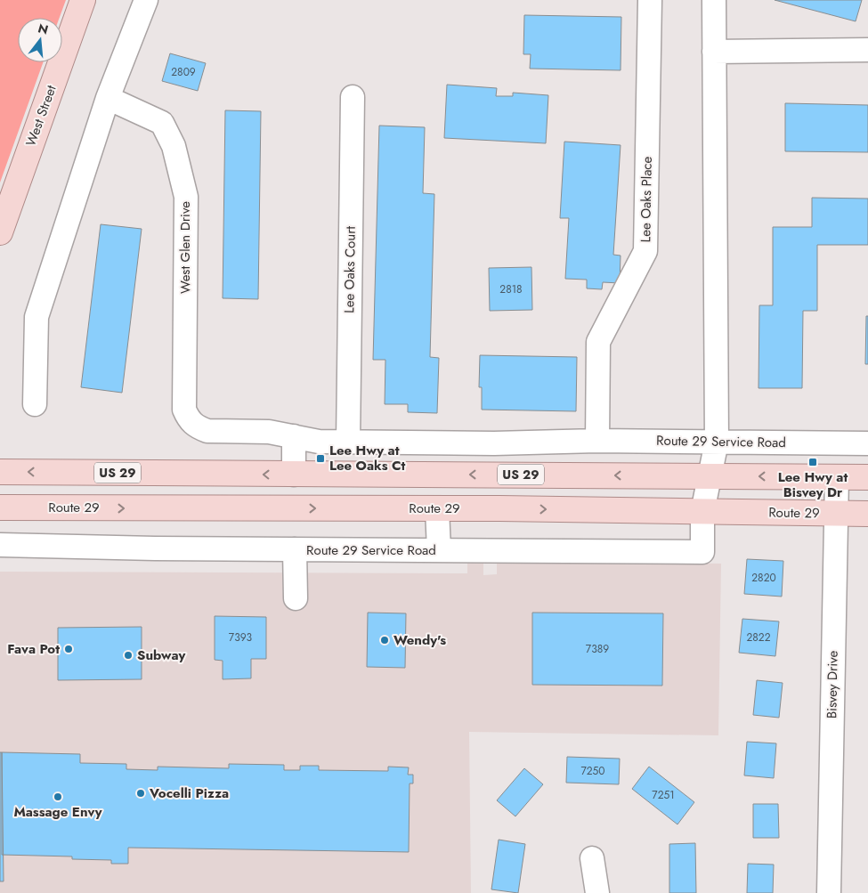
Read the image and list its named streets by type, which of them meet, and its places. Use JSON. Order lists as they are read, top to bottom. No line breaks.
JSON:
{"streets":{"main road":["West Street","US 29","Route 29"],"street":["Lee Oaks Place","West Glen Drive","Lee Oaks Court","Route 29 Service Road","Bisvey Drive"]},"crossings":[["Lee Oaks Place","Route 29 Service Road"],["West Glen Drive","Route 29 Service Road"],["Lee Oaks Court","Route 29 Service Road"],["Route 29 Service Road","Route 29"],["US 29","Bisvey Drive"],["Route 29","Bisvey Drive"]],"places":{"transit":["Lee Hwy at Lee Oaks Ct","Lee Hwy at Bisvey Dr"],"other":["Wendy's","Fava Pot","Subway","Vocelli Pizza","Massage Envy"]},"house_numbers":["2809","2818","2820","7393","2822","7389","7250","7251"],"north":"top"}
